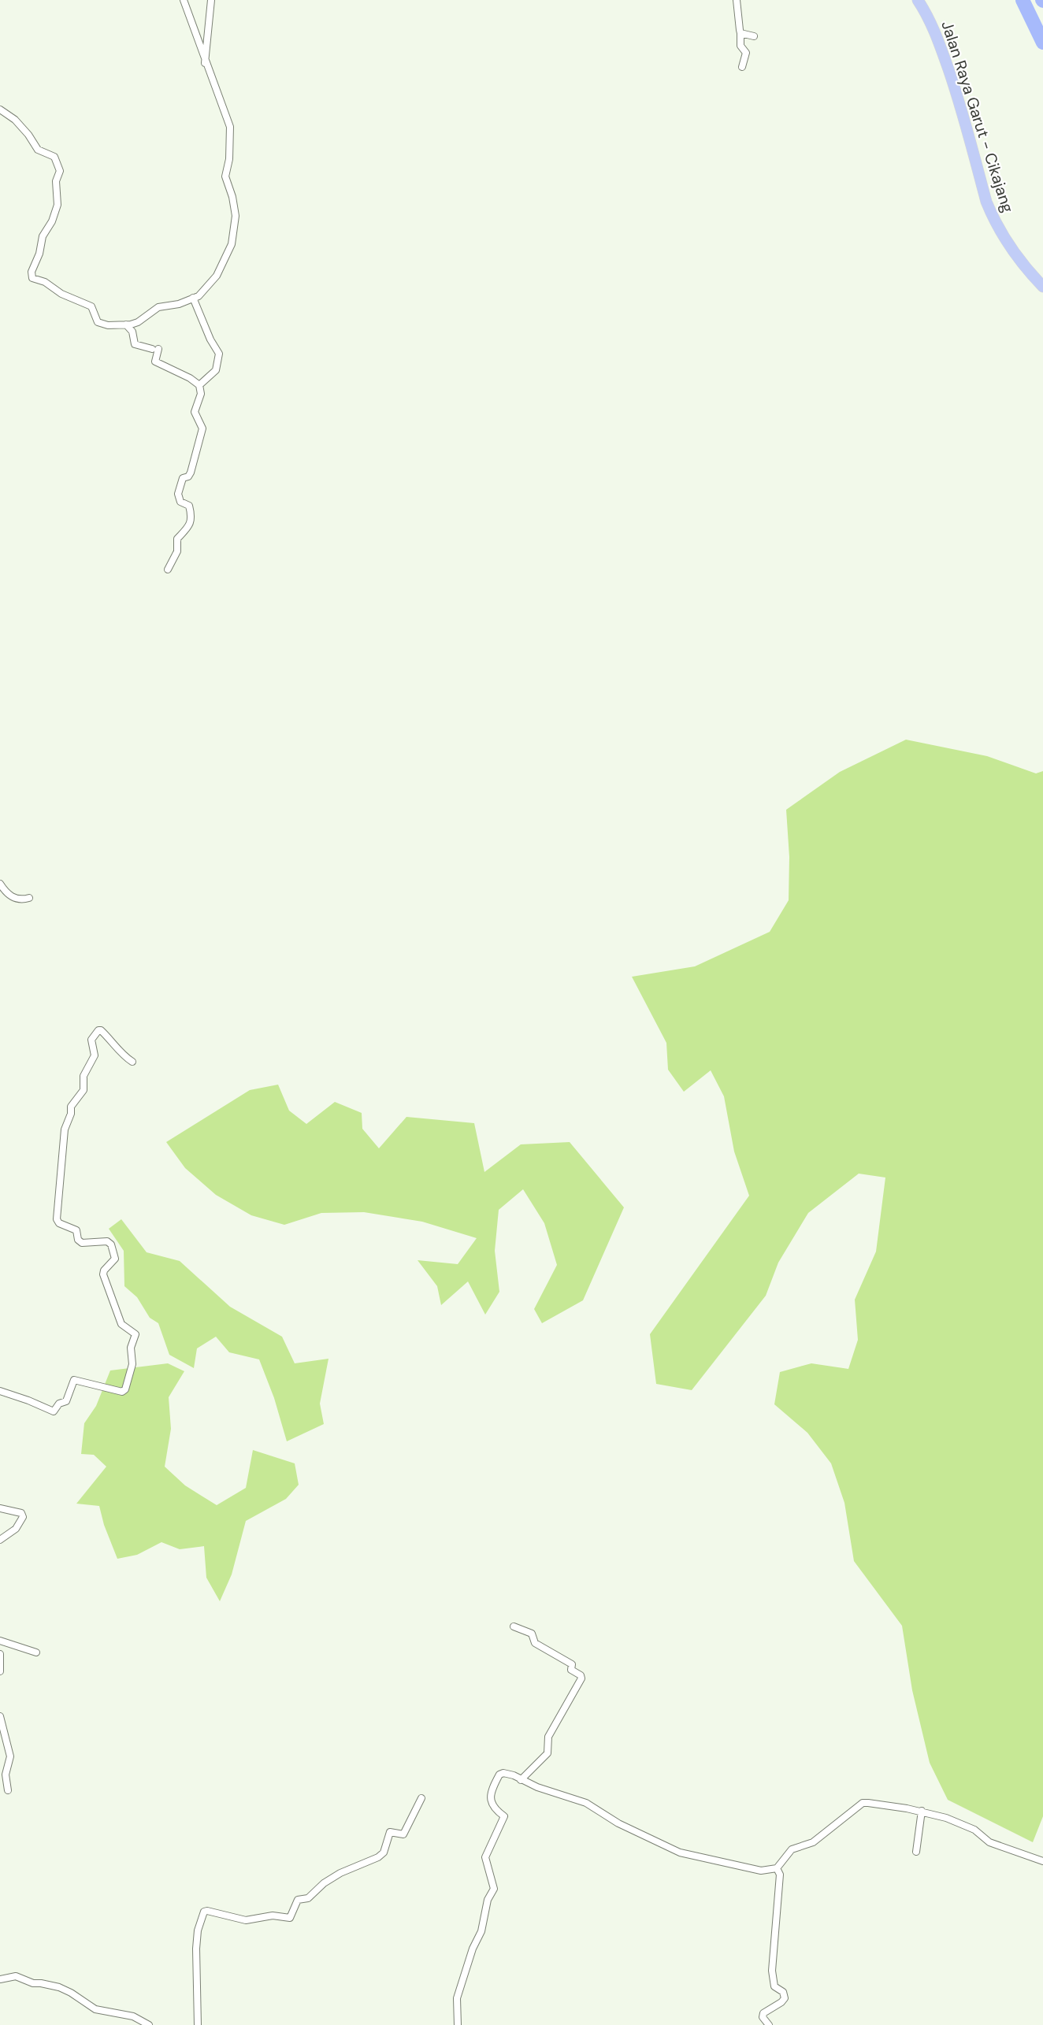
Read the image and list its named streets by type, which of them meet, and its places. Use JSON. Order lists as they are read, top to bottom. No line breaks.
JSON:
{"streets":{"main road":["Jalan Raya Garut - Cikajang"]}}
